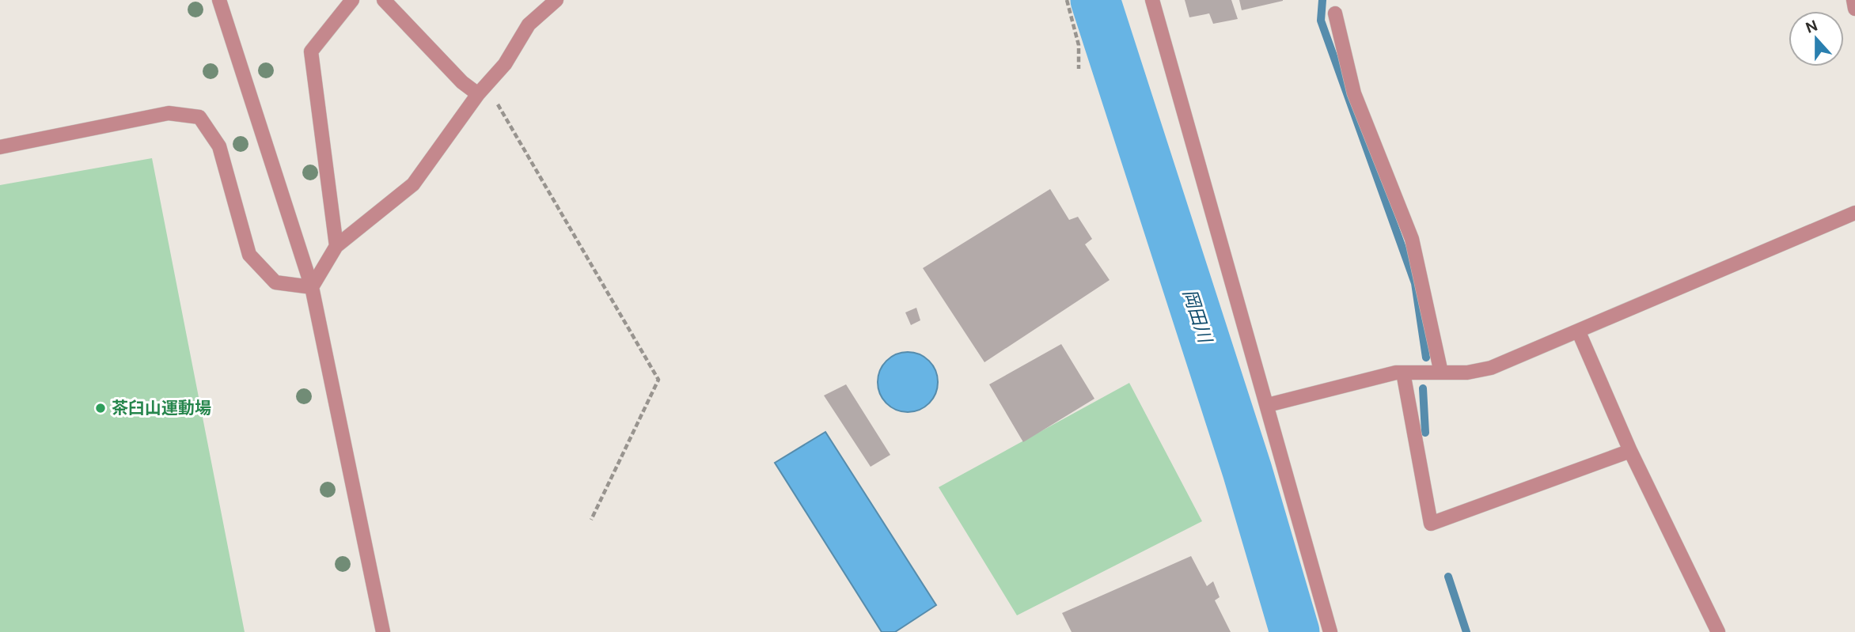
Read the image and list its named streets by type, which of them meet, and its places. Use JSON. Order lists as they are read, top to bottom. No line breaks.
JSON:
{"water":["岡田川"],"places":["茶臼山運動場"],"north":"top"}
